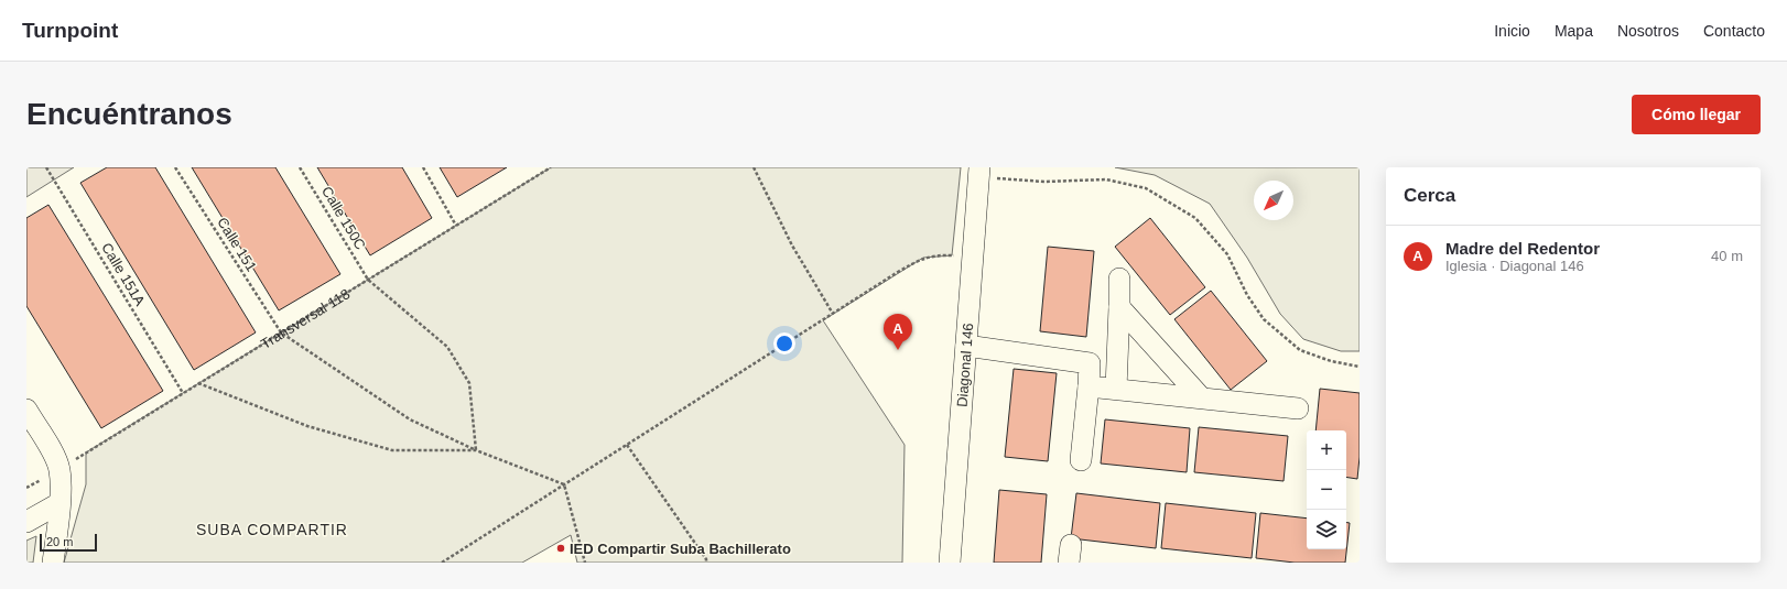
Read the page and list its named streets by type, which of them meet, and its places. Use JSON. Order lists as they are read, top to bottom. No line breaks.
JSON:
{"streets":{"street":["Diagonal 146"],"path":["Calle 150C","Calle 151","Calle 151A","Transversal 118"]},"crossings":[["Calle 150C","Transversal 118"],["Calle 151","Transversal 118"],["Calle 151A","Transversal 118"]],"districts":["SUBA COMPARTIR"],"places":["IED Compartir Suba Bachillerato"],"scale_bar":"20 m","north":"bottom left","page":{"header":"Turnpoint","nav":["Inicio","Mapa","Nosotros","Contacto"],"buttons":"Cómo llegar","title":"Encuéntranos","heading":"Cerca","list":[{"mark":"A","name":"Madre del Redentor","note":"Iglesia · Diagonal 146","value":"40 m"}],"pins":"A","map_buttons":["+","−"],"scale":"20 m"}}
